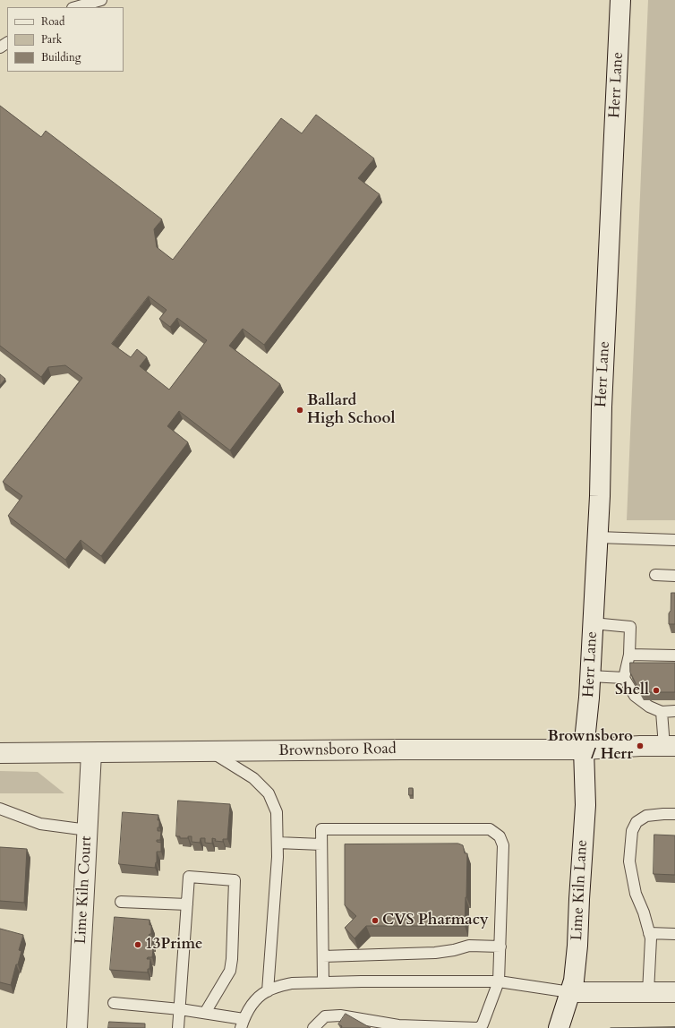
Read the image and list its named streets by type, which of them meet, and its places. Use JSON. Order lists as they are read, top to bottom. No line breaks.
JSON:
{"streets":{"street":["Herr Lane","Brownsboro Road","Lime Kiln Court","Lime Kiln Lane"]},"crossings":[["Herr Lane","Brownsboro Road"],["Herr Lane","Lime Kiln Lane"],["Brownsboro Road","Lime Kiln Court"],["Brownsboro Road","Lime Kiln Lane"]],"places":["Ballard High School","Shell","Brownsboro / Herr","CVS Pharmacy","13Prime"],"legend":["Road","Park","Building"]}
